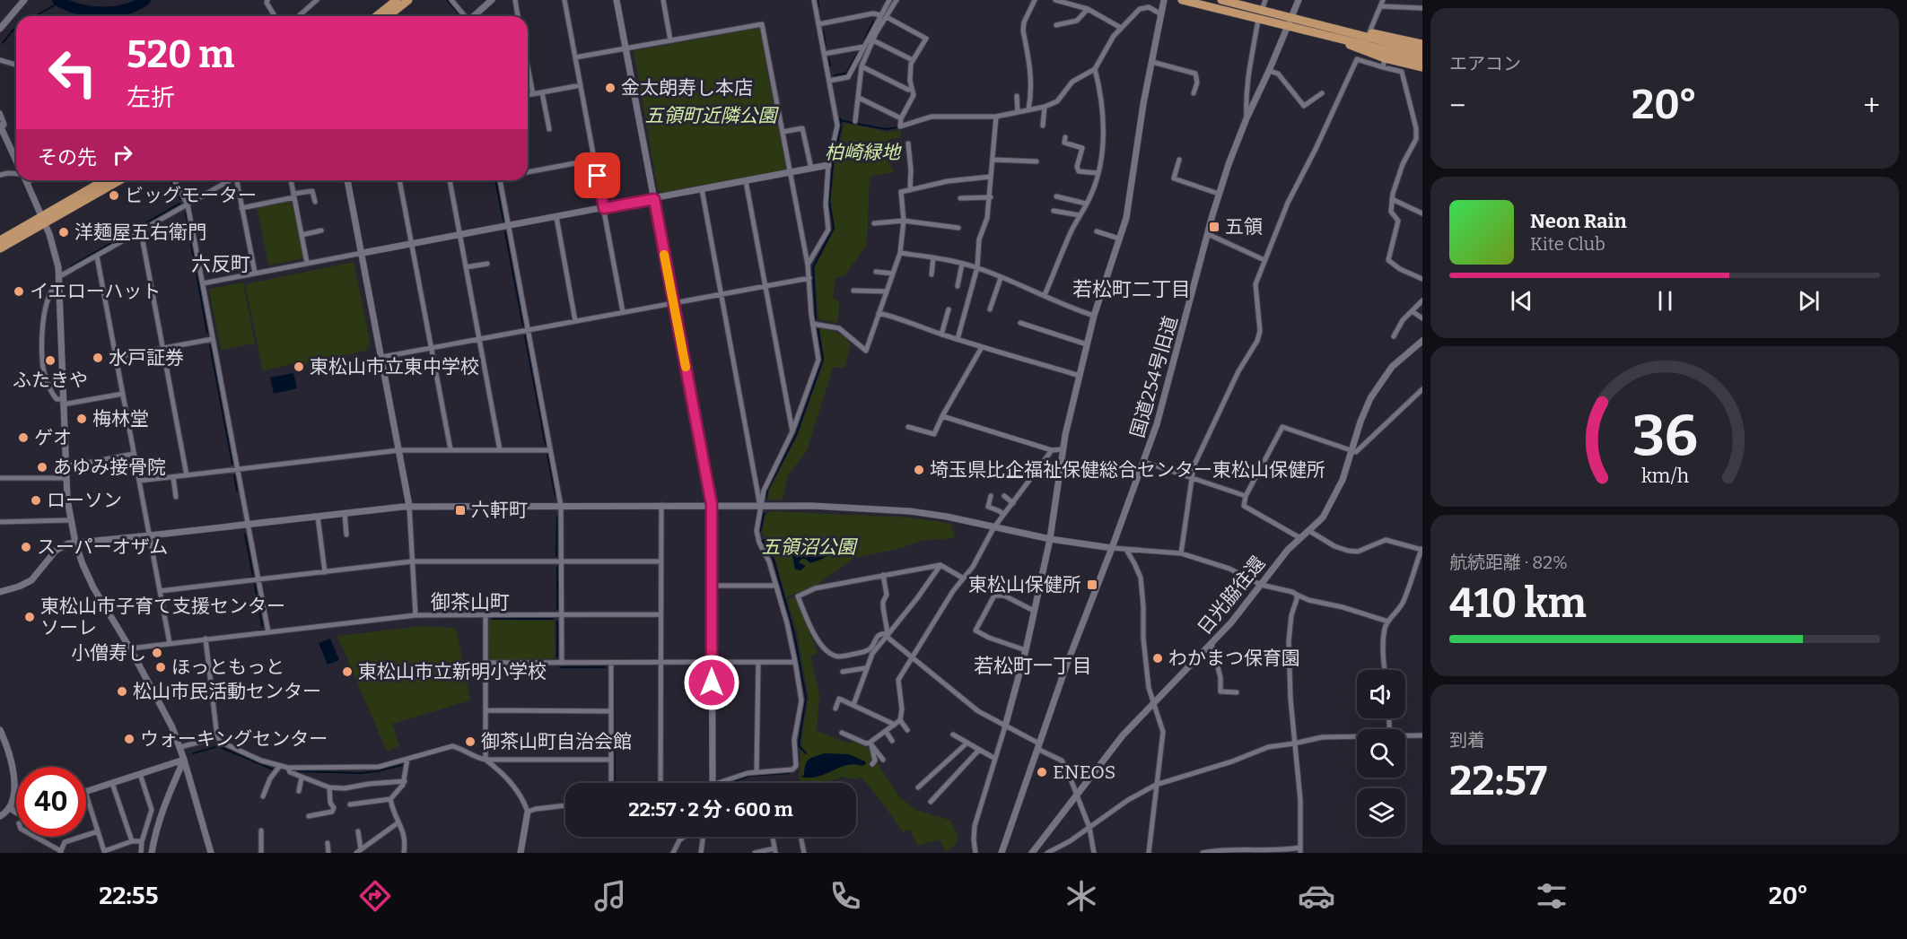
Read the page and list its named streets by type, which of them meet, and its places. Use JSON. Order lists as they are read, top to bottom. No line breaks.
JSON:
{"streets":{"street":["国道254号旧道","日光脇往還"]},"districts":["六反町","若松町二丁目","御茶山町","若松町一丁目"],"parks":["五領町近隣公園","柏崎緑地","五領沼公園"],"places":{"other":["金太朗寿し本店","ビッグモーター","洋麺屋五右衛門","イエローハット","水戸証券","ふたきや","東松山市立東中学校","梅林堂","ゲオ","あゆみ接骨院","埼玉県比企福祉保健総合センター東松山保健所","ローソン","スーパーオザム","東松山市子育て支援センター ソーレ","小僧寿し","わかまつ保育園","ほっともっと","東松山市立新明小学校","松山市民活動センター","ウォーキングセンター","御茶山町自治会館","ENEOS"],"transit":["五領","六軒町","東松山保健所"]},"page":{"tile":["エアコン",["航続距離 · 82%","410 km"],["到着","22:57"]],"turn":["520 m","左折"],"heat":["−","20°","+"],"then":"その先","song":["Neon Rain","Kite Club"],"limit":"40","trip":"22:57 · 2 分 · 600 m","tabs":["22:55","20°"],"gauge":["36","km/h"]}}
